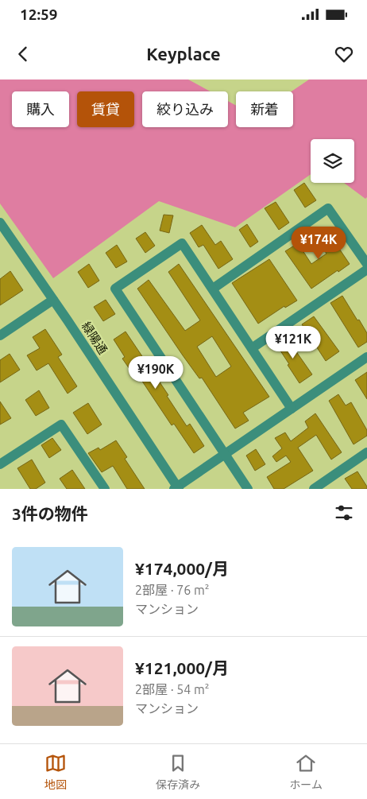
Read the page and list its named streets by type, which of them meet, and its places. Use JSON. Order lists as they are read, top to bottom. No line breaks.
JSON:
{"streets":{"street":["緑陽通"]},"page":{"status":"12:59","header":"Keyplace","chip":["購入","賃貸","絞り込み","新着"],"price":["¥174K","¥121K","¥190K"],"heading":"3件の物件","list":[{"name":"¥174,000/月","note":"2部屋 · 76 m² · マンション"},{"name":"¥121,000/月","note":"2部屋 · 54 m² · マンション"}],"tabs":["地図","保存済み","ホーム"]}}
